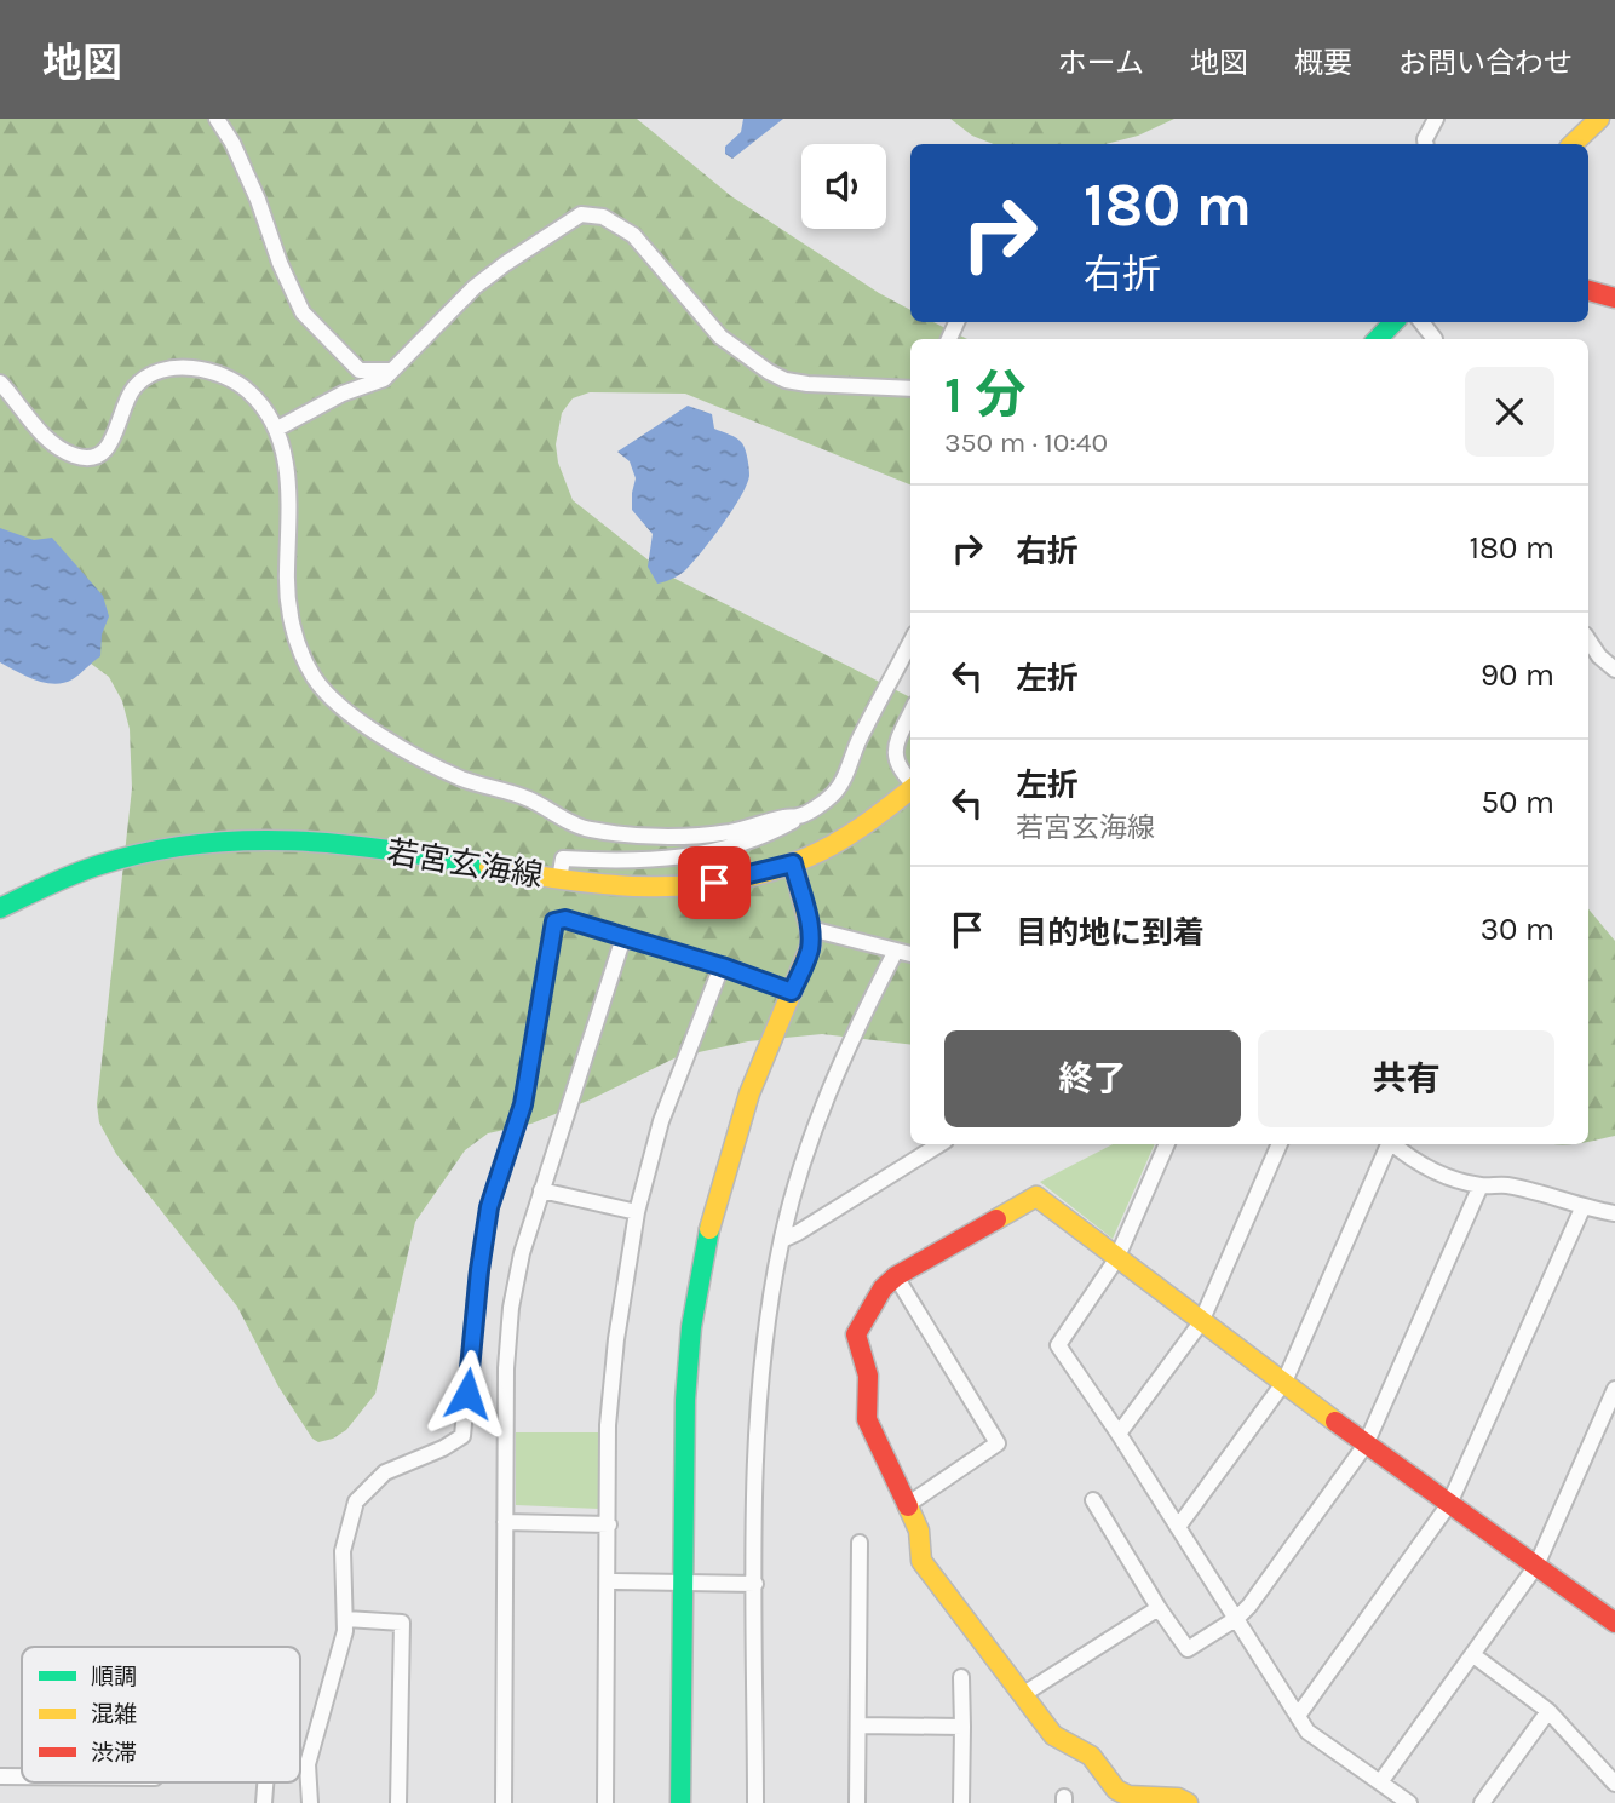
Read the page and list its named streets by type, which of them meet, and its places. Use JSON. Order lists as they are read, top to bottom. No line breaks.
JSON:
{"streets":{"street":["若宮玄海線"]},"legend":["順調","混雑","渋滞"],"page":{"header":"地図","nav":["ホーム","地図","概要","お問い合わせ"],"turn":["180 m","右折"],"heading":["1 分","350 m · 10:40"],"list":[{"name":"右折","value":"180 m"},{"name":"左折","value":"90 m"},{"name":"左折","note":"若宮玄海線","value":"50 m"},{"name":"目的地に到着","value":"30 m"}],"buttons":["終了","共有"]}}
